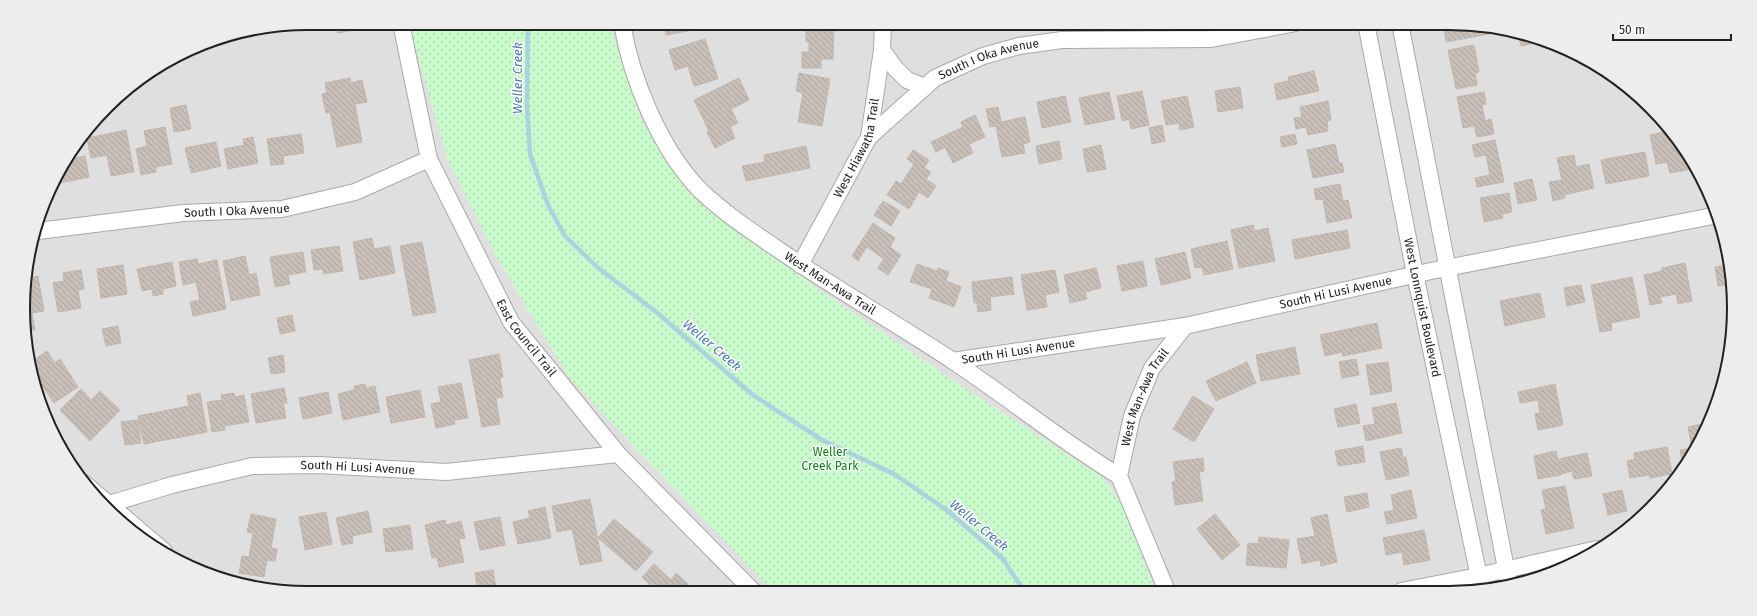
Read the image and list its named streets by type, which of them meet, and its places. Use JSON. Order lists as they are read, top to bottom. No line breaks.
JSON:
{"streets":{"street":["South I Oka Avenue","West Hiawatha Trail","West Man-Awa Trail","South Hi Lusi Avenue","West Lonnquist Boulevard","East Council Trail"]},"crossings":[["South I Oka Avenue","West Hiawatha Trail"],["South I Oka Avenue","East Council Trail"],["West Hiawatha Trail","West Man-Awa Trail"],["West Man-Awa Trail","South Hi Lusi Avenue"],["South Hi Lusi Avenue","West Lonnquist Boulevard"],["South Hi Lusi Avenue","East Council Trail"]],"water":["Weller Creek"],"parks":["Weller Creek Park"],"scale_bar":"50 m"}
